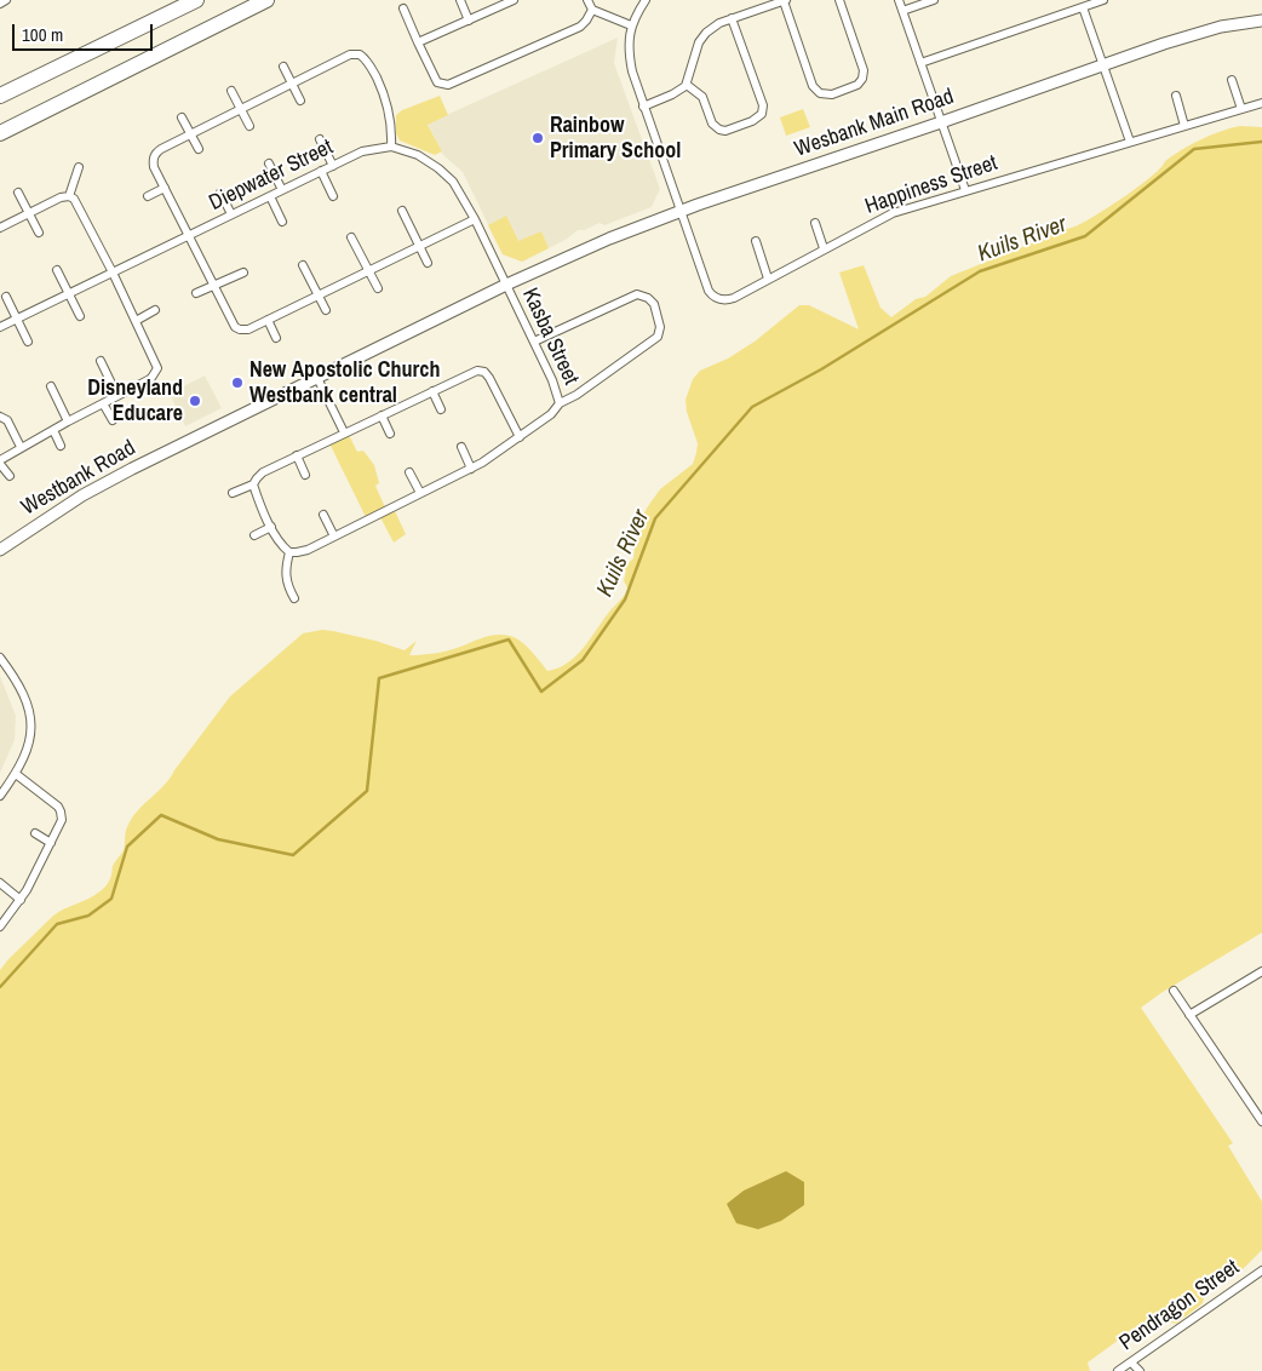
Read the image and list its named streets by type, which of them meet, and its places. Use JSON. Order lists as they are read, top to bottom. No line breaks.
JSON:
{"streets":{"street":["Wesbank Main Road","Diepwater Street","Happiness Street","Kasba Street","Westbank Road","Pendragon Street"]},"crossings":[["Wesbank Main Road","Diepwater Street"],["Wesbank Main Road","Happiness Street"],["Wesbank Main Road","Kasba Street"],["Wesbank Main Road","Westbank Road"],["Diepwater Street","Kasba Street"],["Diepwater Street","Westbank Road"],["Kasba Street","Westbank Road"]],"water":["Kuils River"],"places":["Rainbow Primary School","New Apostolic Church Westbank central","Disneyland Educare"],"scale_bar":"100 m"}
